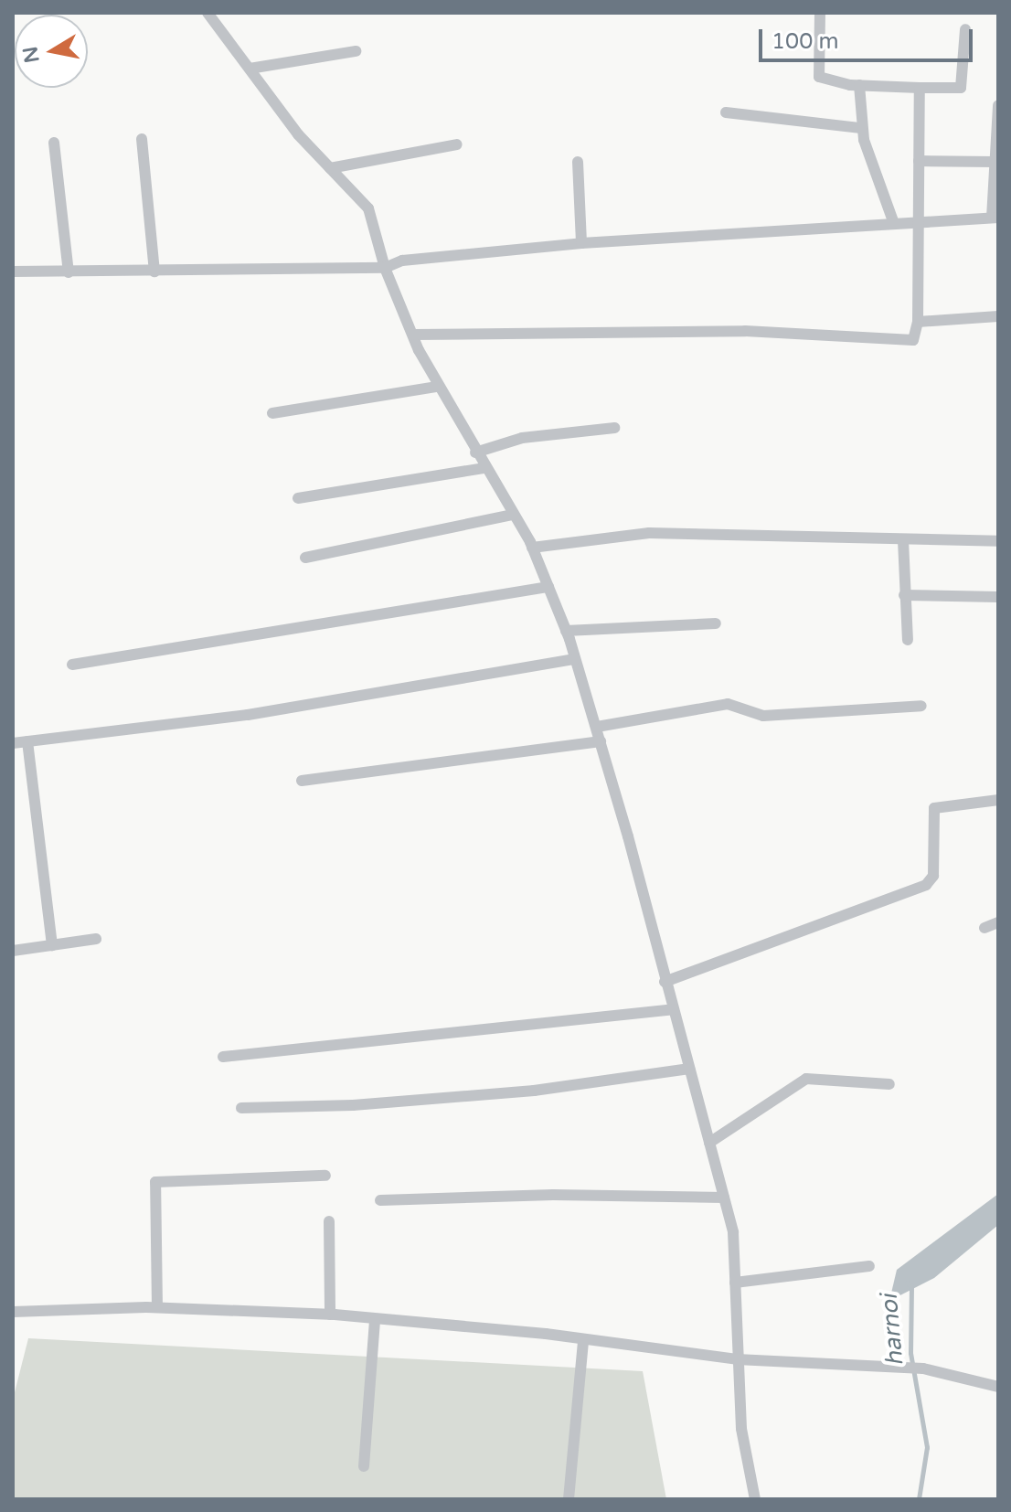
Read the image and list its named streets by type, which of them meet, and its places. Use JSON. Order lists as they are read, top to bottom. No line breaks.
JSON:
{"water":["harnoi"],"scale_bar":"100 m","north":"left"}
